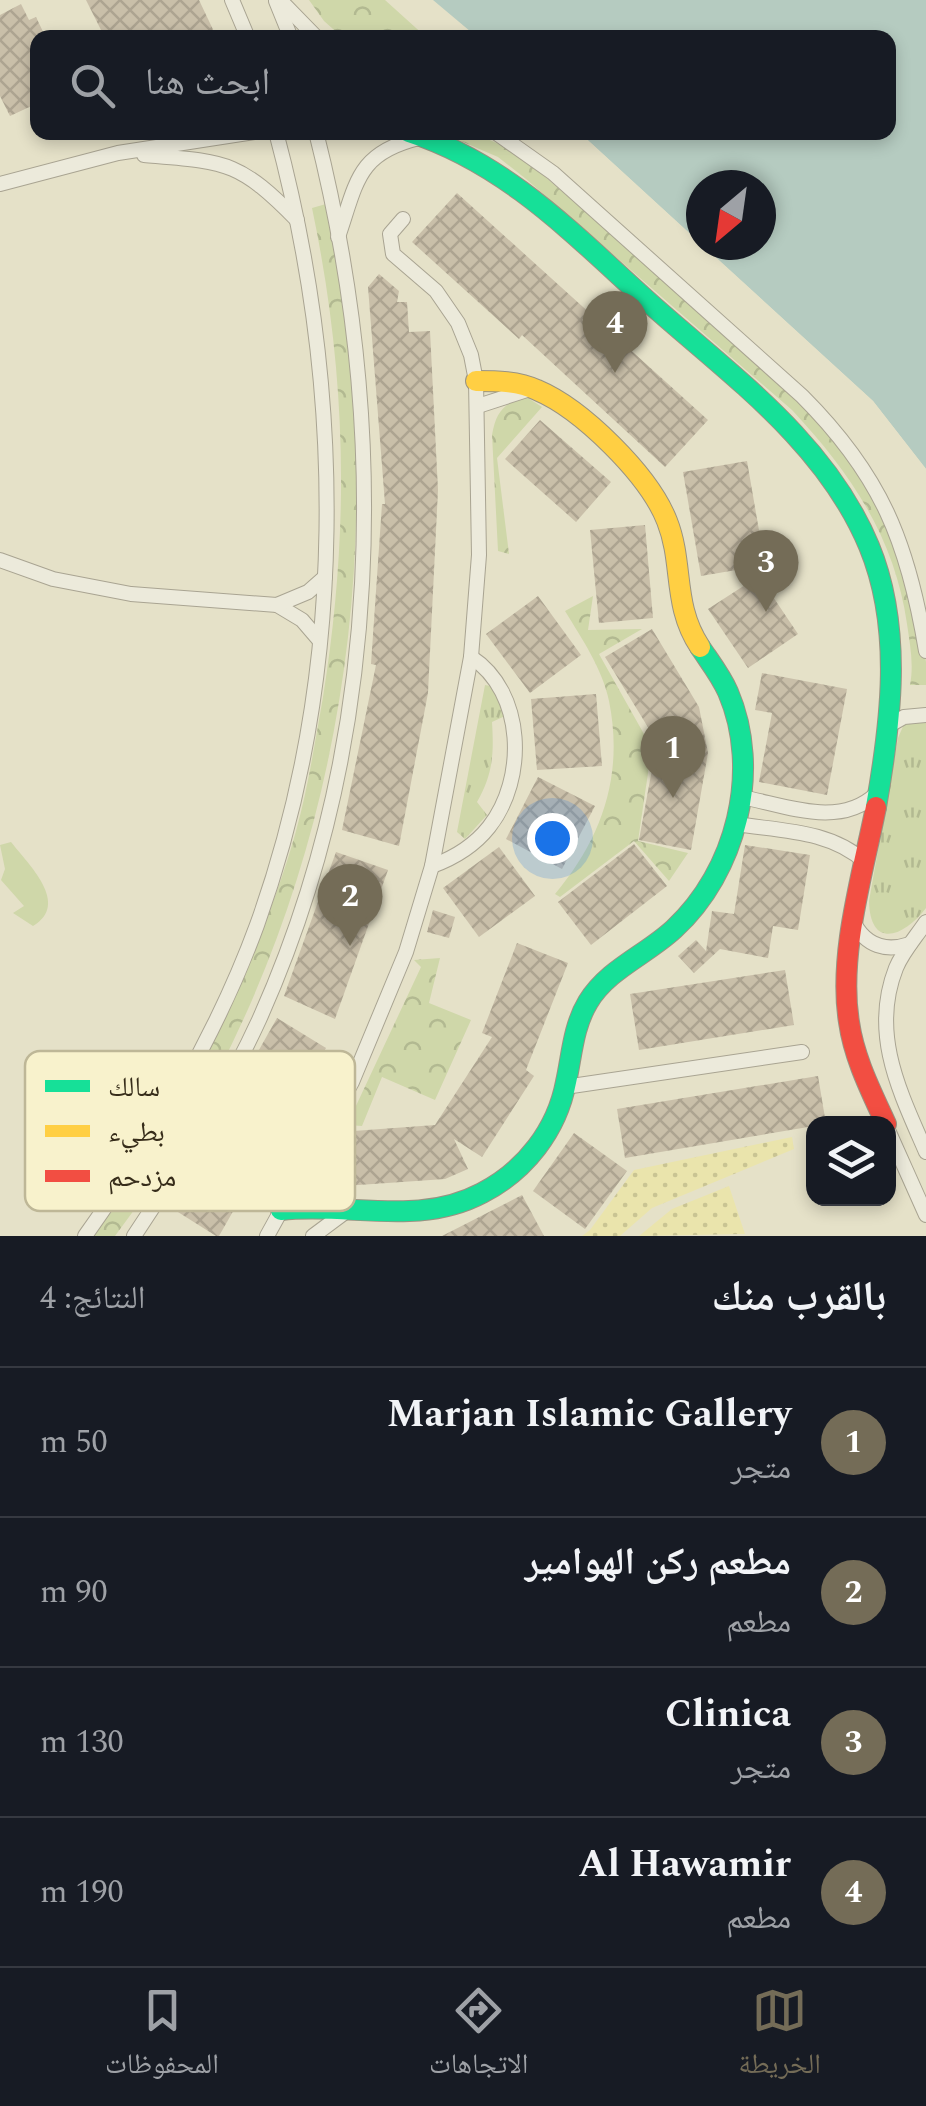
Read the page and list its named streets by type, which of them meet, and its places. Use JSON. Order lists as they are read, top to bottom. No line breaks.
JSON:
{"legend":["سالك","بطيء","مزدحم"],"north":"bottom left","page":{"search":"ابحث هنا","pins":["4","3","1","2"],"heading":["بالقرب منك","النتائج: 4"],"list":[{"mark":"1","name":"Marjan Islamic Gallery","note":"متجر","value":"50 m"},{"mark":"2","name":"مطعم ركن الهوامير","note":"مطعم","value":"90 m"},{"mark":"3","name":"Clinica","note":"متجر","value":"130 m"},{"mark":"4","name":"Al Hawamir","note":"مطعم","value":"190 m"}],"nav":["الخريطة","الاتجاهات","المحفوظات"]}}
